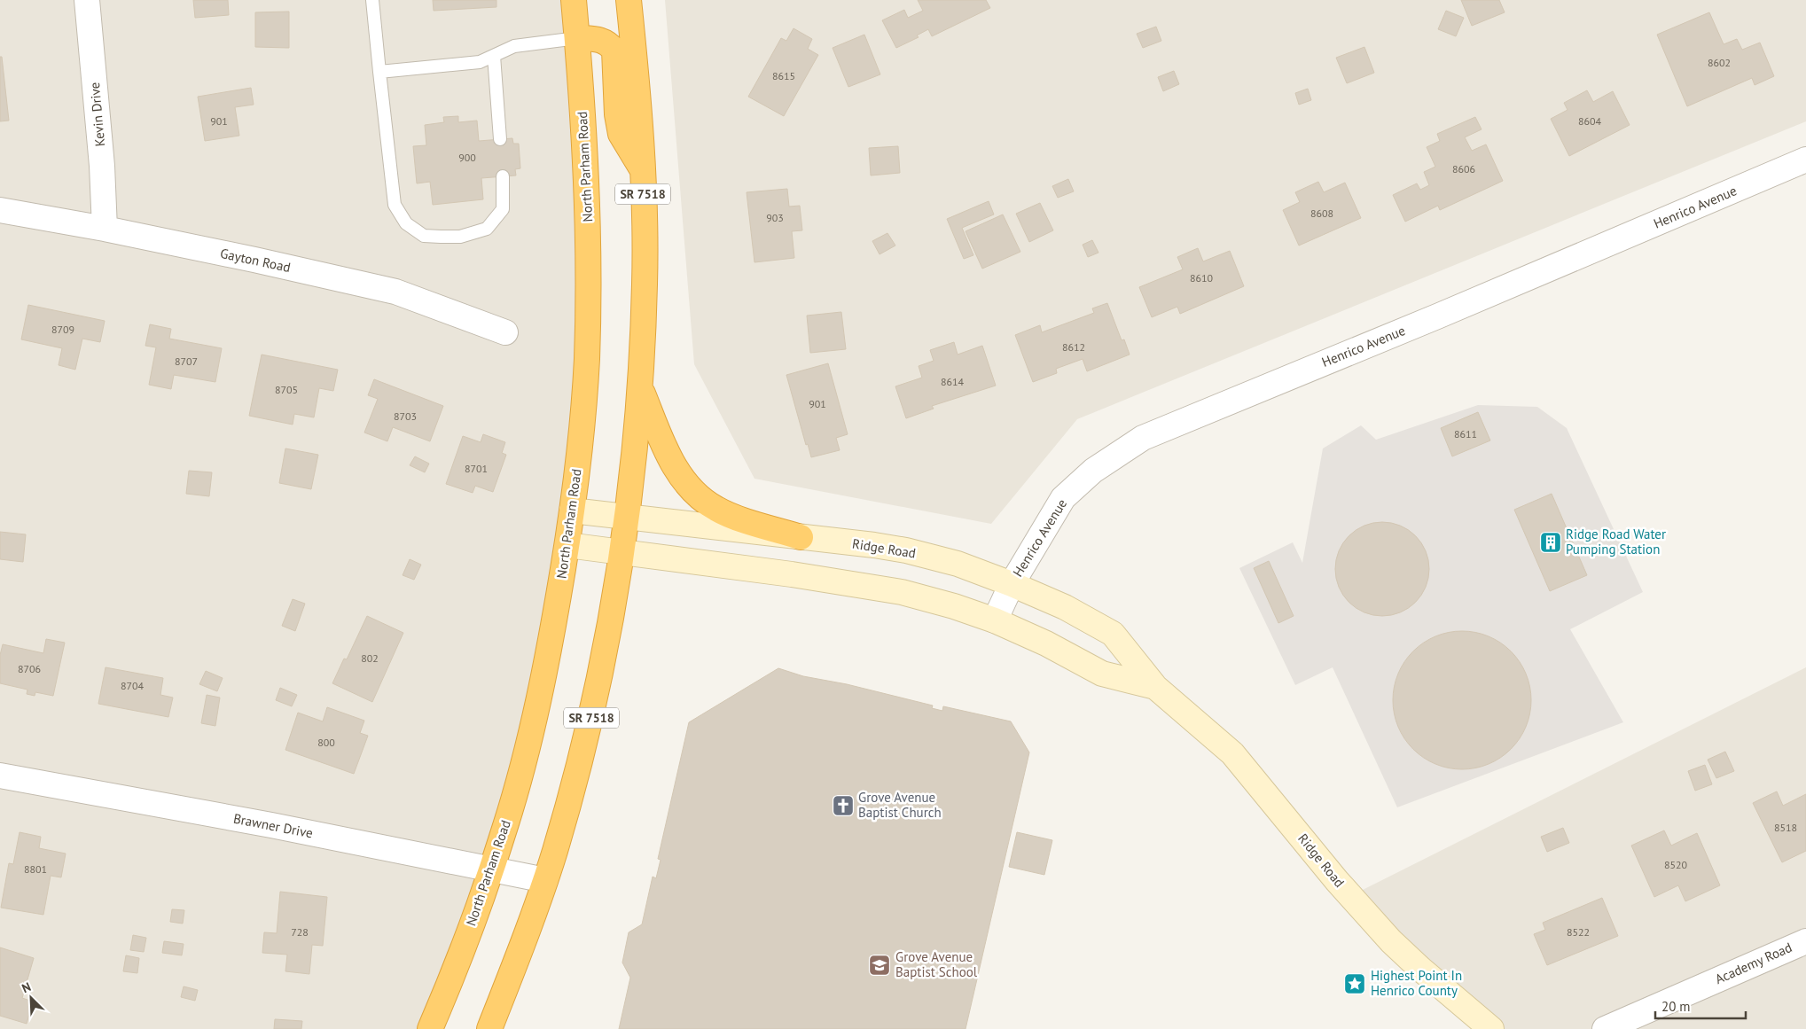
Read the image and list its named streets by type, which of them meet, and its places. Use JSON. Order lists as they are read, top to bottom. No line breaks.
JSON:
{"streets":{"highway":["North Parham Road","SR 7518"],"street":["Kevin Drive","Henrico Avenue","Gayton Road","Ridge Road","Brawner Drive","Academy Road"]},"crossings":[["Kevin Drive","Gayton Road"],["North Parham Road","Ridge Road"],["North Parham Road","Brawner Drive"],["SR 7518","Ridge Road"],["SR 7518","Brawner Drive"],["Henrico Avenue","Ridge Road"]],"places":{"building":["Ridge Road Water Pumping Station"],"church":["Grove Avenue Baptist Church"],"school or university":["Grove Avenue Baptist School"],"place":["Highest Point In Henrico County"]},"house_numbers":["8602","8615","901","8604","900","8606","8608","903","8610","8709","8612","8707","8614","8705","901","8703","8611","8701","802","8706","8704","800","8518","8520","8801","728","8522"],"scale_bar":"20 m","north":"top left"}
